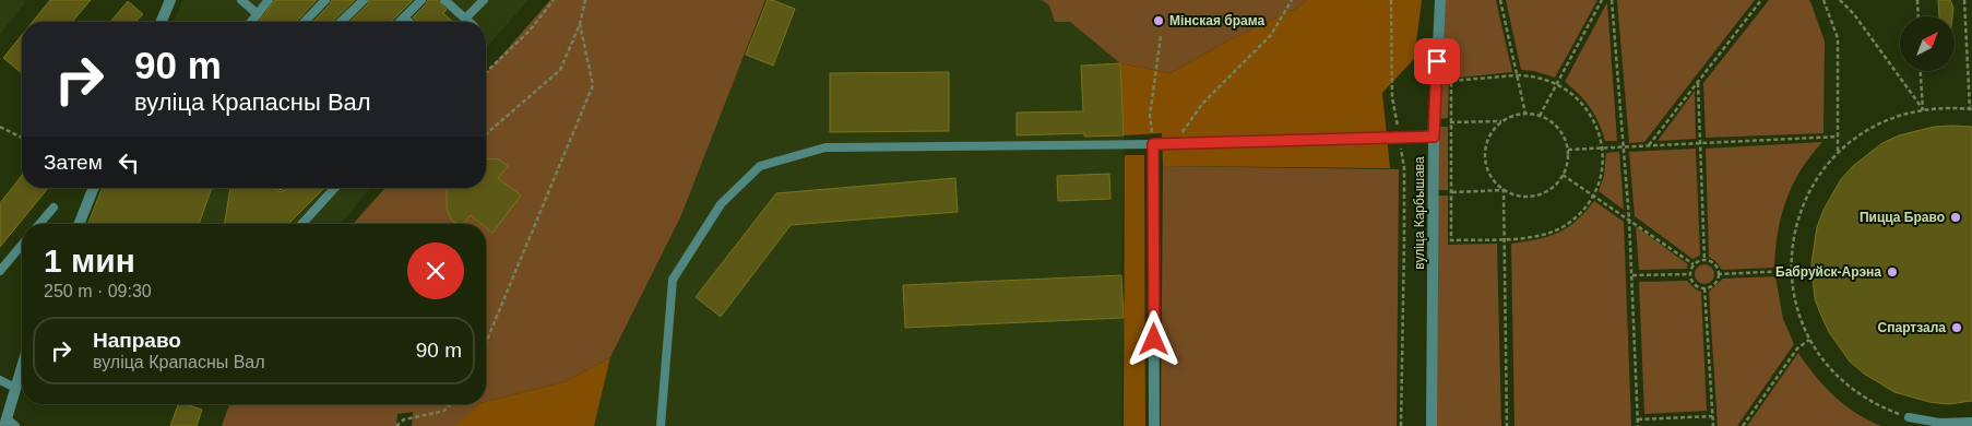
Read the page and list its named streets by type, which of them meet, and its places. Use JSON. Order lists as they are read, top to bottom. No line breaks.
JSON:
{"streets":{"street":["вуліца Карбышава"]},"places":["Мінская брама","Пицца Браво","Бабруйск-Арэна","Спартзала"],"north":"top right","page":{"turn":["90 m","вуліца Крапасны Вал"],"then":"Затем","heading":["1 мин","250 m · 09:30"],"list":[{"name":"Направо","note":"вуліца Крапасны Вал","value":"90 m"}]}}
